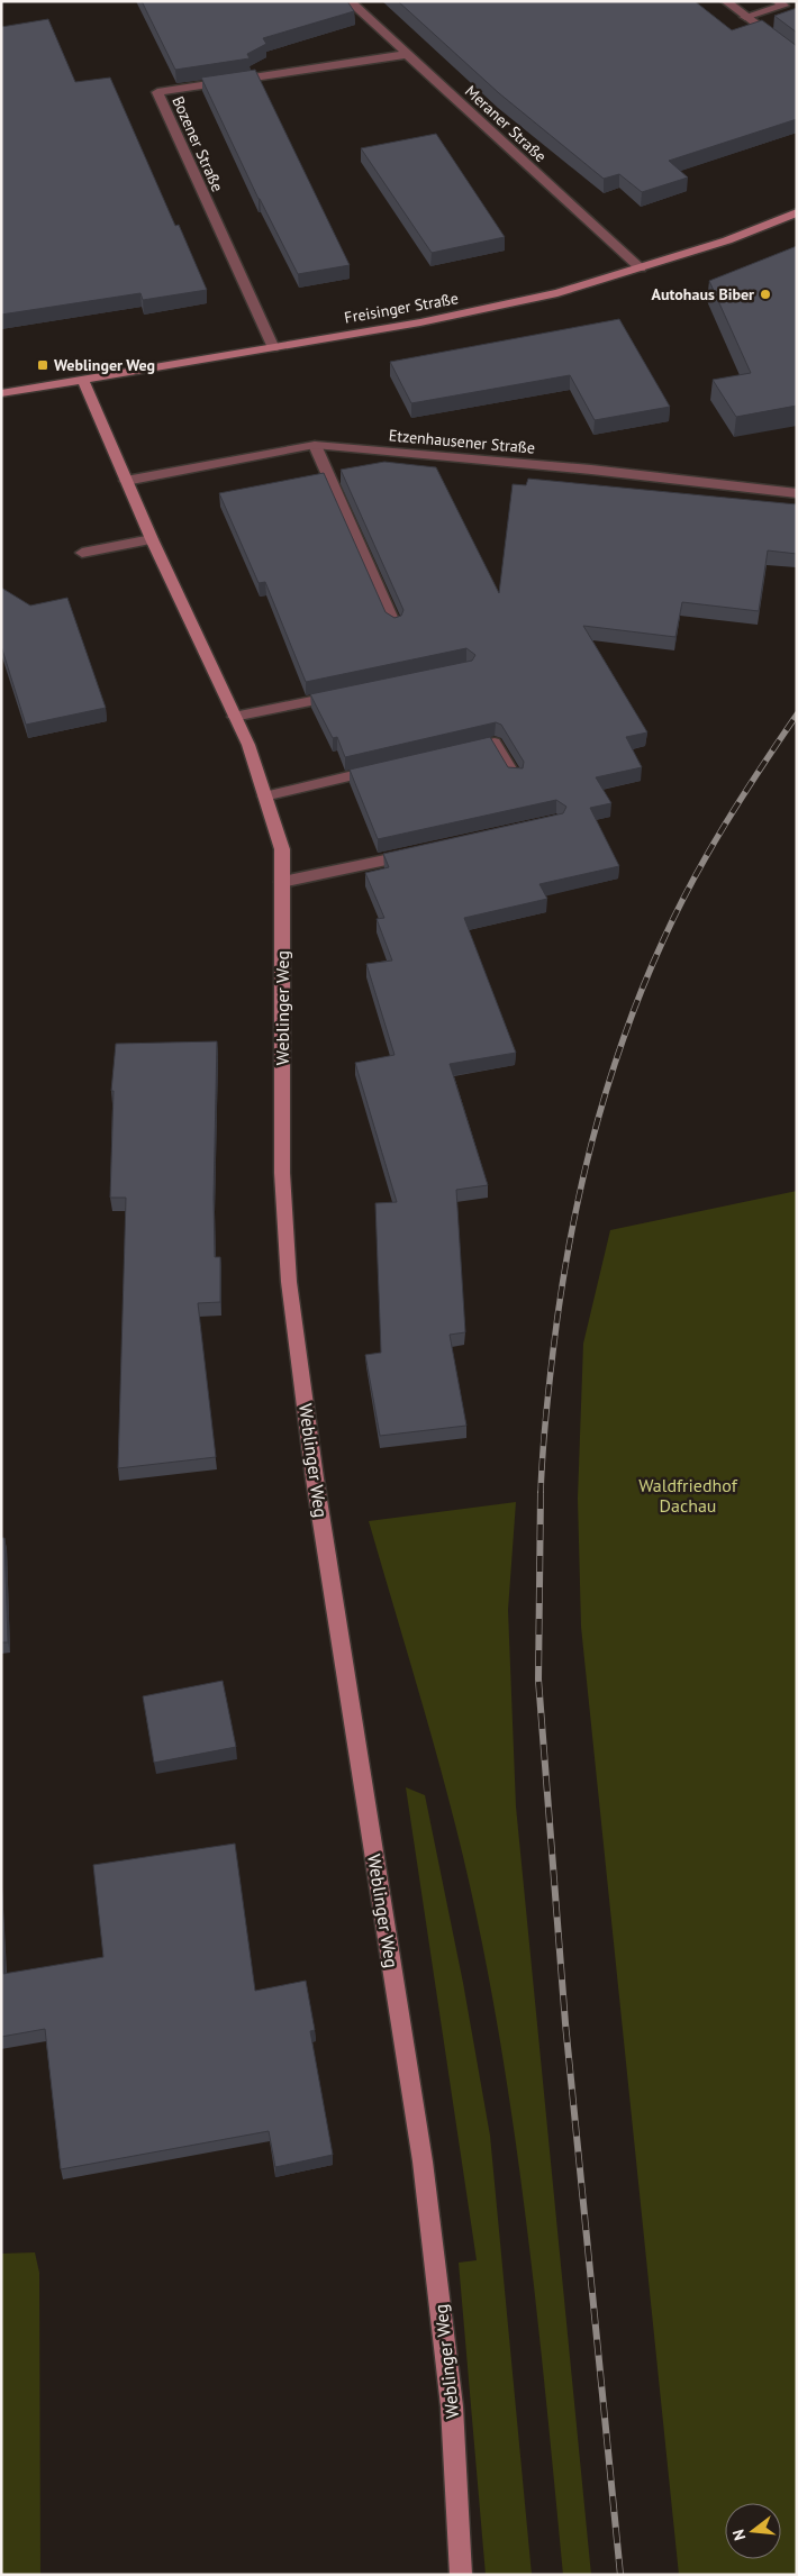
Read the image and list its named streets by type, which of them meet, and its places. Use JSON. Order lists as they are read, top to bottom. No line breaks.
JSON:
{"streets":{"street":["Meraner Straße","Bozener Straße","Freisinger Straße","Etzenhausener Straße","Weblinger Weg"]},"crossings":[["Meraner Straße","Bozener Straße"],["Meraner Straße","Freisinger Straße"],["Bozener Straße","Freisinger Straße"],["Freisinger Straße","Weblinger Weg"],["Etzenhausener Straße","Weblinger Weg"]],"parks":["Waldfriedhof Dachau"],"places":{"other":["Autohaus Biber"],"transit":["Weblinger Weg"]},"north":"left"}
